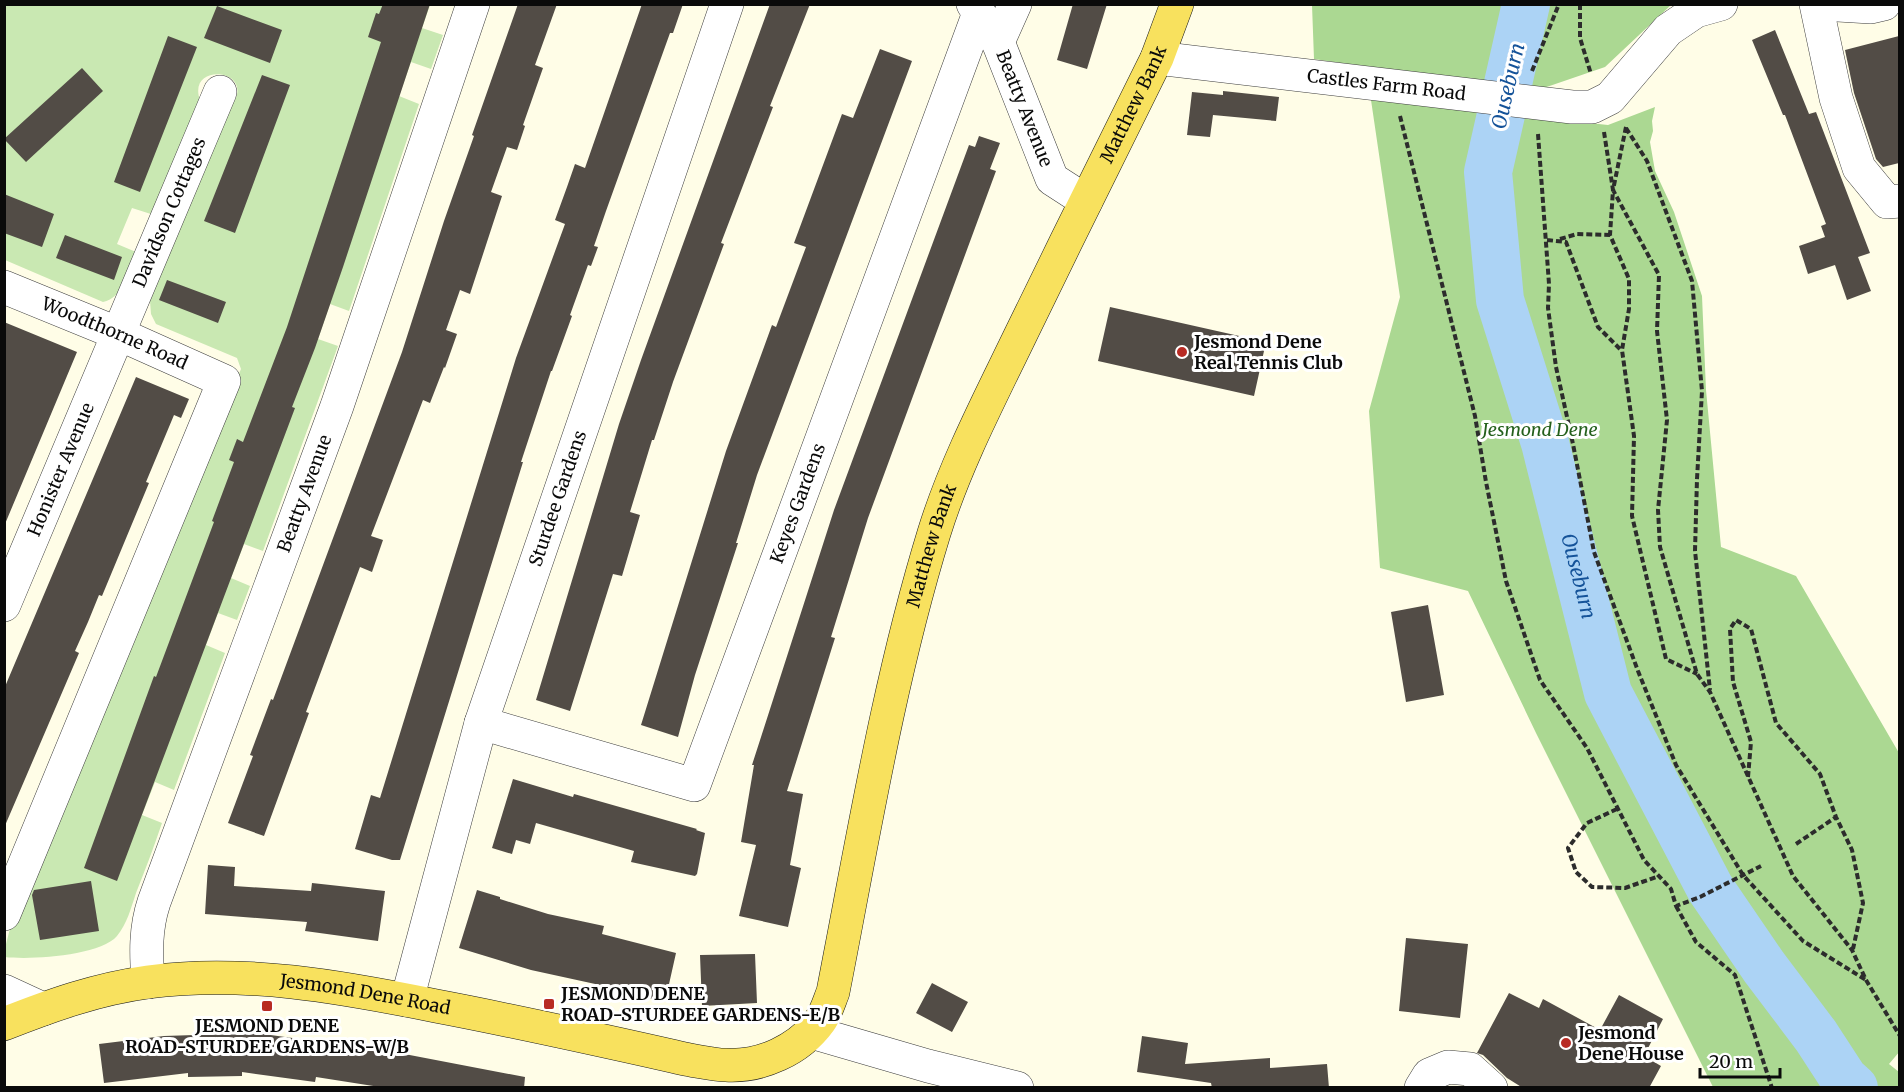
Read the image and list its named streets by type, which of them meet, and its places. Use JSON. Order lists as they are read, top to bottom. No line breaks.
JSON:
{"streets":{"main road":["Matthew Bank","Jesmond Dene Road"],"street":["Castles Farm Road","Beatty Avenue","Davidson Cottages","Woodthorne Road","Honister Avenue","Sturdee Gardens","Keyes Gardens"]},"crossings":[["Castles Farm Road","Matthew Bank"],["Matthew Bank","Beatty Avenue"],["Matthew Bank","Jesmond Dene Road"],["Beatty Avenue","Keyes Gardens"],["Beatty Avenue","Jesmond Dene Road"],["Davidson Cottages","Woodthorne Road"],["Davidson Cottages","Honister Avenue"],["Woodthorne Road","Honister Avenue"],["Sturdee Gardens","Keyes Gardens"],["Sturdee Gardens","Jesmond Dene Road"]],"water":["Ouseburn"],"parks":["Jesmond Dene"],"places":{"other":["Jesmond Dene Real Tennis Club","Jesmond Dene House"],"transit":["JESMOND DENE ROAD-STURDEE GARDENS-E/B","JESMOND DENE ROAD-STURDEE GARDENS-W/B"]},"scale_bar":"20 m"}
